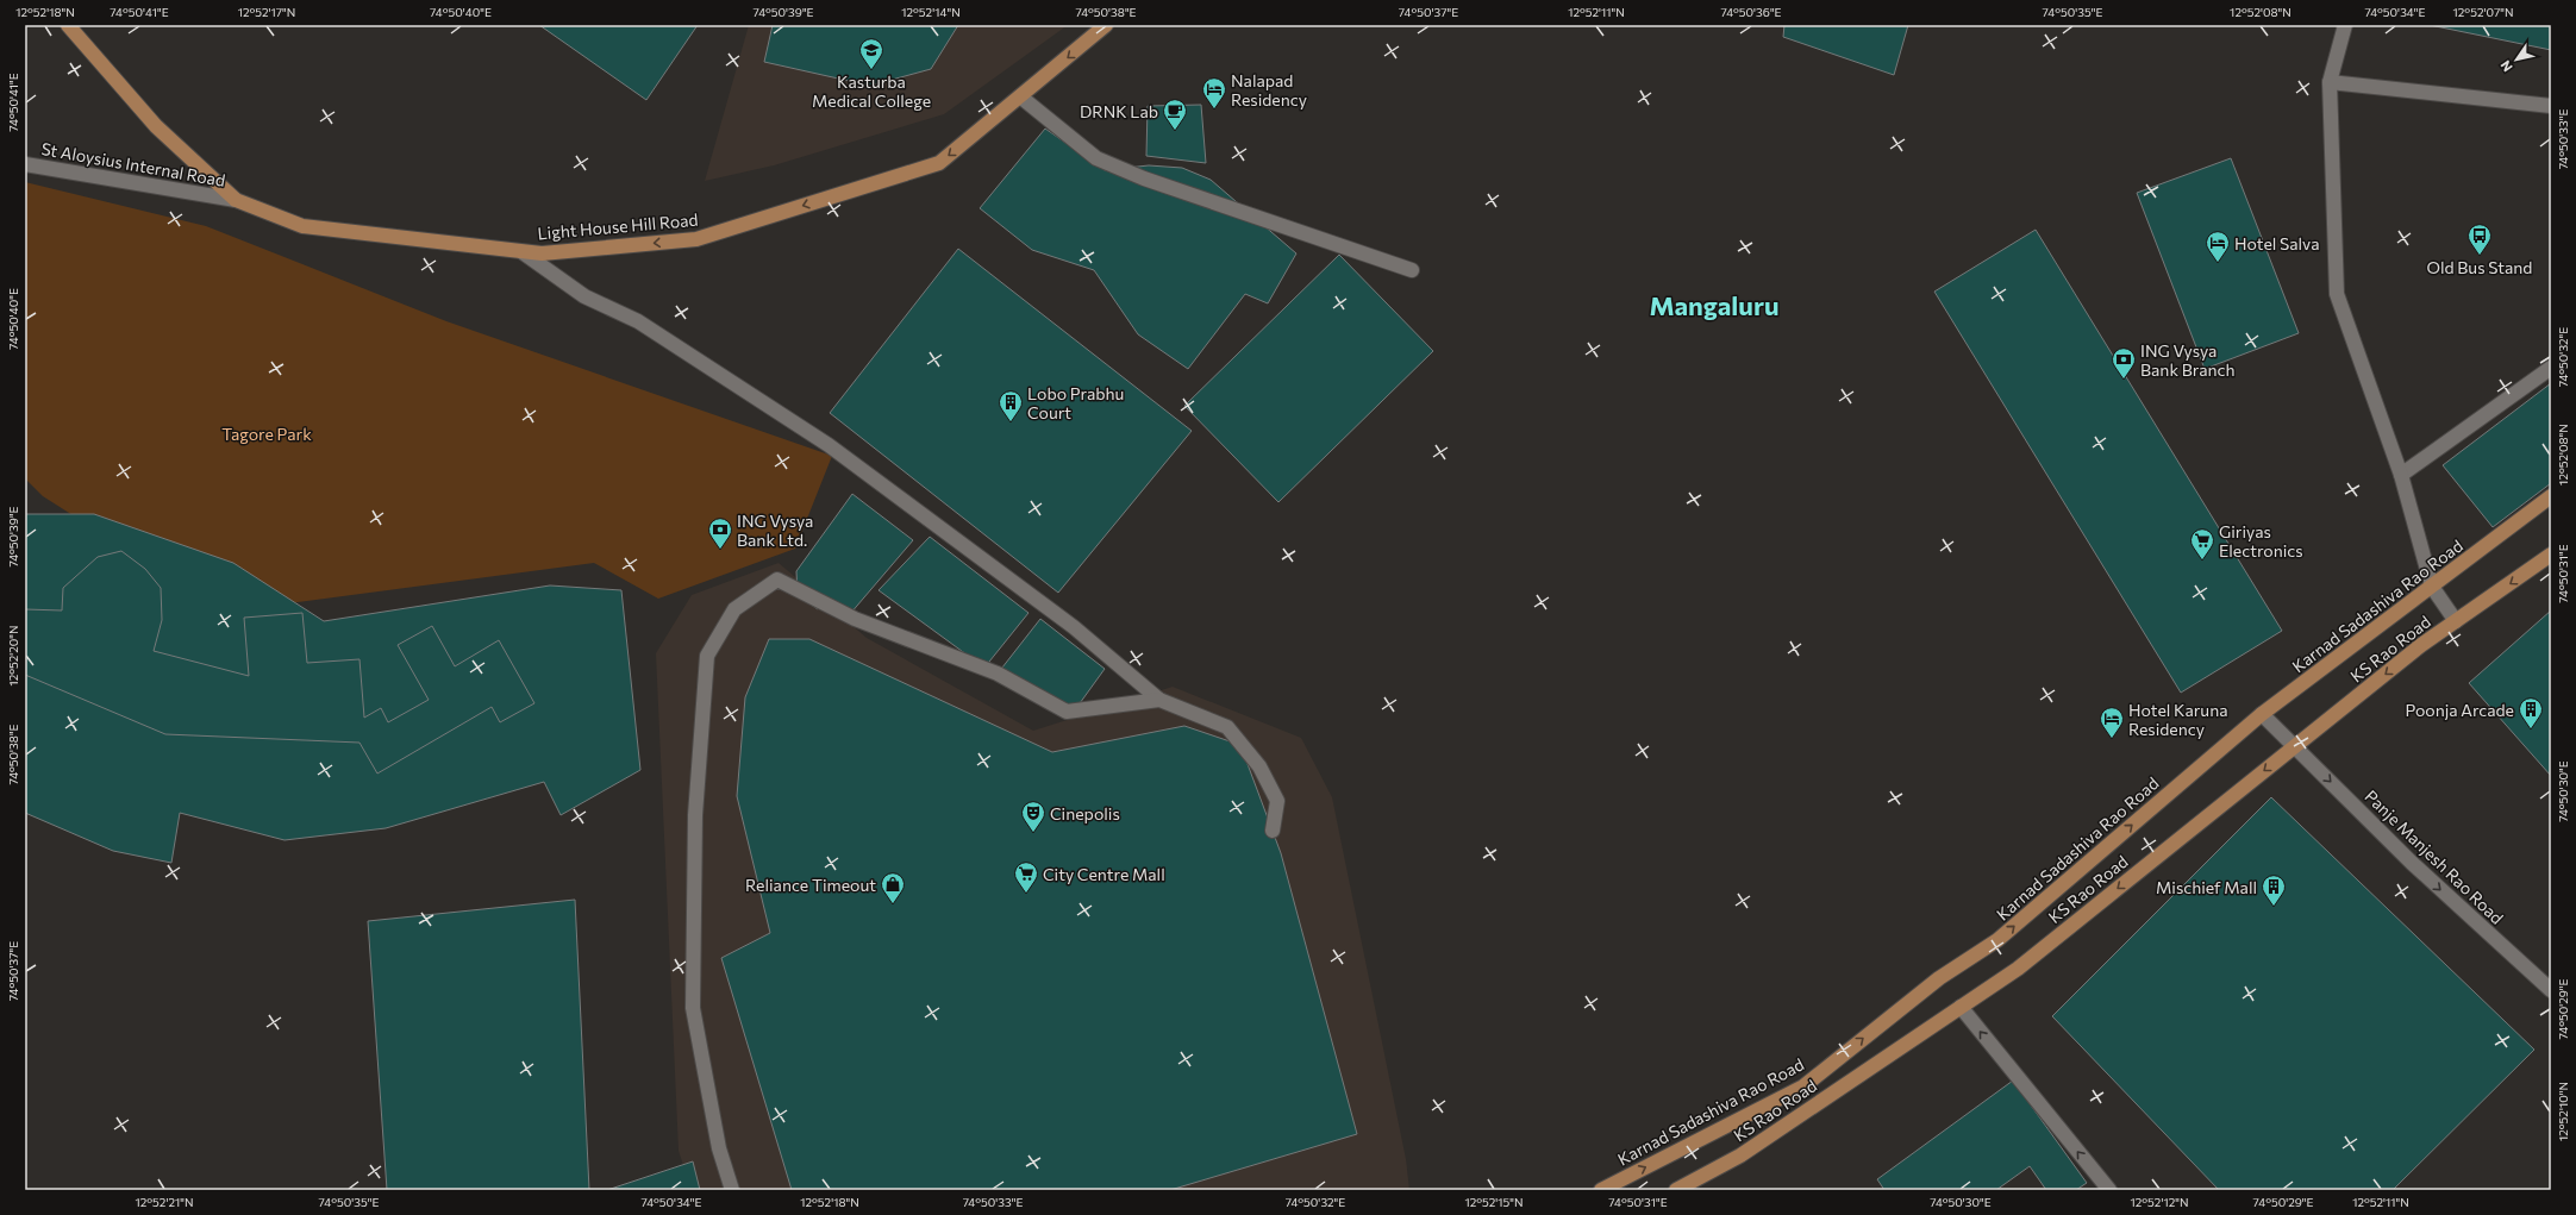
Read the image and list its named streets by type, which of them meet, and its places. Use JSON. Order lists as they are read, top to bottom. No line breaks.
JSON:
{"streets":{"main road":["Light House Hill Road","Karnad Sadashiva Rao Road","KS Rao Road"],"street":["St Aloysius Internal Road","Panje Manjesh Rao Road"]},"crossings":[["St Aloysius Internal Road","Light House Hill Road"],["Karnad Sadashiva Rao Road","Panje Manjesh Rao Road"],["KS Rao Road","Panje Manjesh Rao Road"]],"one_way":["Light House Hill Road","Karnad Sadashiva Rao Road","KS Rao Road","Panje Manjesh Rao Road"],"districts":["Mangaluru"],"parks":["Tagore Park"],"places":{"school or university":["Kasturba Medical College"],"hotel":["Nalapad Residency","Hotel Salva","Hotel Karuna Residency"],"cafe":["DRNK Lab"],"bus stop":["Old Bus Stand"],"bank":["ING Vysya Bank Branch","ING Vysya Bank Ltd."],"building":["Lobo Prabhu Court","Poonja Arcade","Mischief Mall"],"supermarket":["Giriyas Electronics","City Centre Mall"],"theatre":["Cinepolis"],"shop":["Reliance Timeout"]},"north":"bottom left","coordinates":["12°52'18\"N","74°50'41\"E","12°52'17\"N","74°50'40\"E","74°50'39\"E","12°52'14\"N","74°50'38\"E","74°50'37\"E","12°52'11\"N","74°50'36\"E","74°50'35\"E","12°52'08\"N","74°50'34\"E","12°52'07\"N","74°50'33\"E","74°50'32\"E","74°50'31\"E","12°52'20\"N","74°50'30\"E","74°50'29\"E","12°52'10\"N","12°52'21\"N","12°52'15\"N","12°52'12\"N"]}
